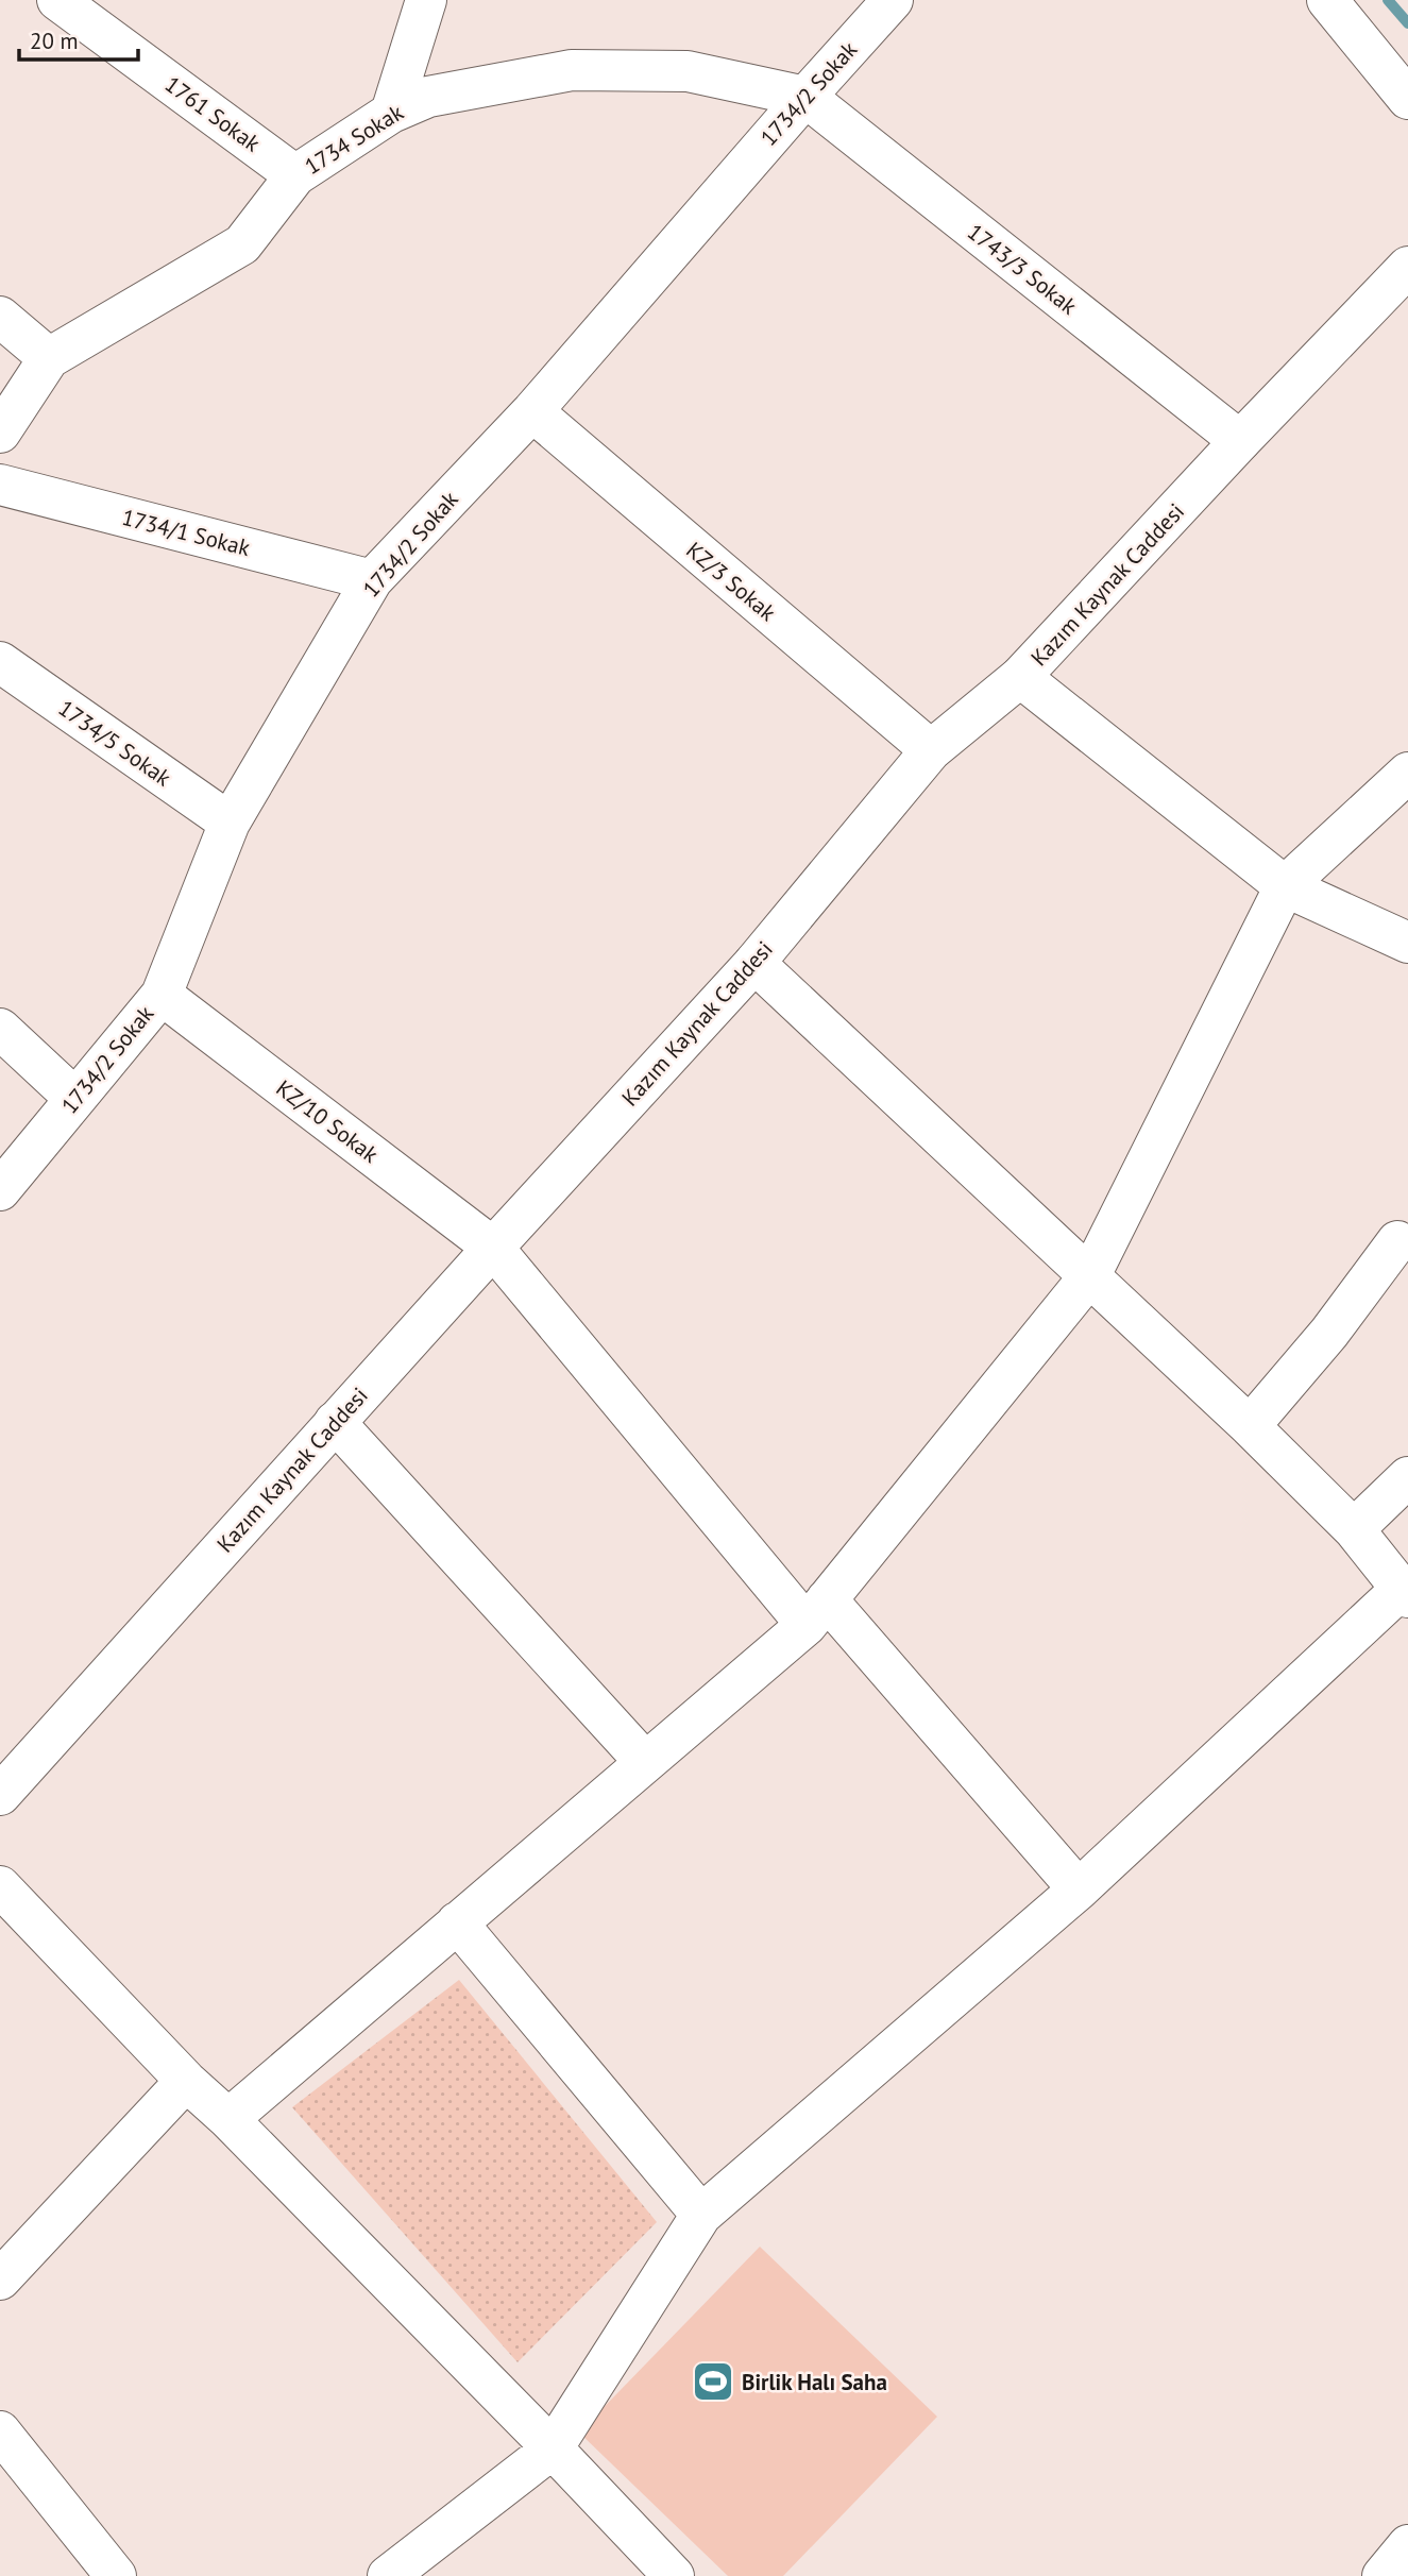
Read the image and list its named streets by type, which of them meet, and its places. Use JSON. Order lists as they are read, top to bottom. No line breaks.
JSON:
{"streets":{"street":["1734/2 Sokak","1761 Sokak","1734 Sokak","1743/3 Sokak","1734/1 Sokak","KZ/3 Sokak","Kazım Kaynak Caddesi","1734/5 Sokak","KZ/10 Sokak"]},"crossings":[["1734/2 Sokak","1734 Sokak"],["1734/2 Sokak","1743/3 Sokak"],["1734/2 Sokak","1734/1 Sokak"],["1734/2 Sokak","KZ/3 Sokak"],["1734/2 Sokak","1734/5 Sokak"],["1734/2 Sokak","KZ/10 Sokak"],["1761 Sokak","1734 Sokak"],["1734 Sokak","1743/3 Sokak"],["1743/3 Sokak","Kazım Kaynak Caddesi"],["KZ/3 Sokak","Kazım Kaynak Caddesi"],["Kazım Kaynak Caddesi","KZ/10 Sokak"]],"places":{"sports":["Birlik Halı Saha"]},"scale_bar":"20 m"}
